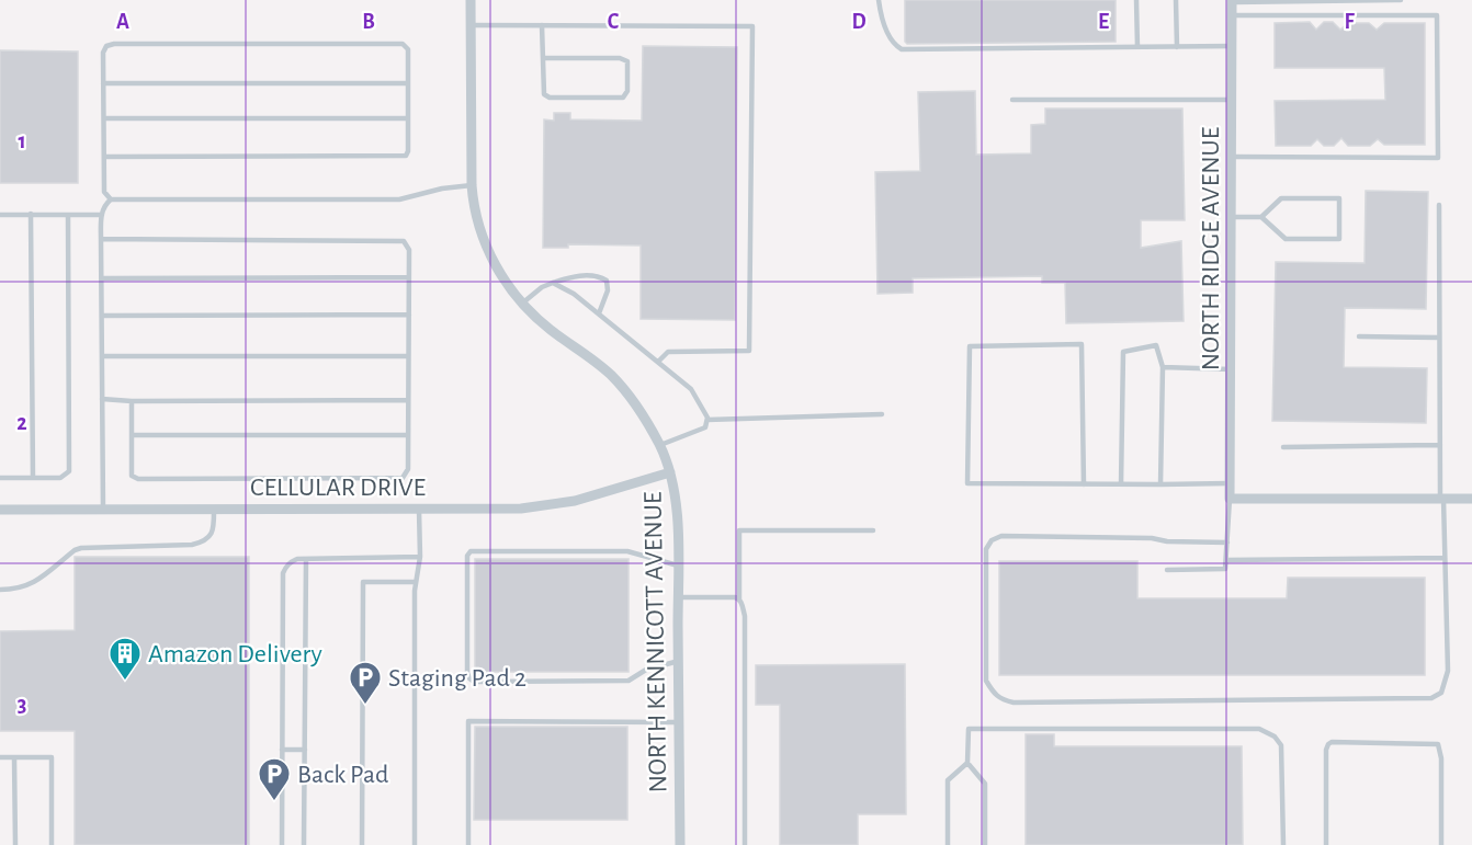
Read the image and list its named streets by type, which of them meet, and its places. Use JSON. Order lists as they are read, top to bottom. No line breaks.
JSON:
{"streets":{"street":["NORTH RIDGE AVENUE","CELLULAR DRIVE","NORTH KENNICOTT AVENUE"]},"crossings":[["CELLULAR DRIVE","NORTH KENNICOTT AVENUE"]],"places":{"building":["Amazon Delivery"],"parking":["Staging Pad 2","Back Pad"]},"grid":{"columns":["A","B","C","D","E","F"],"rows":["1","2","3"]}}
